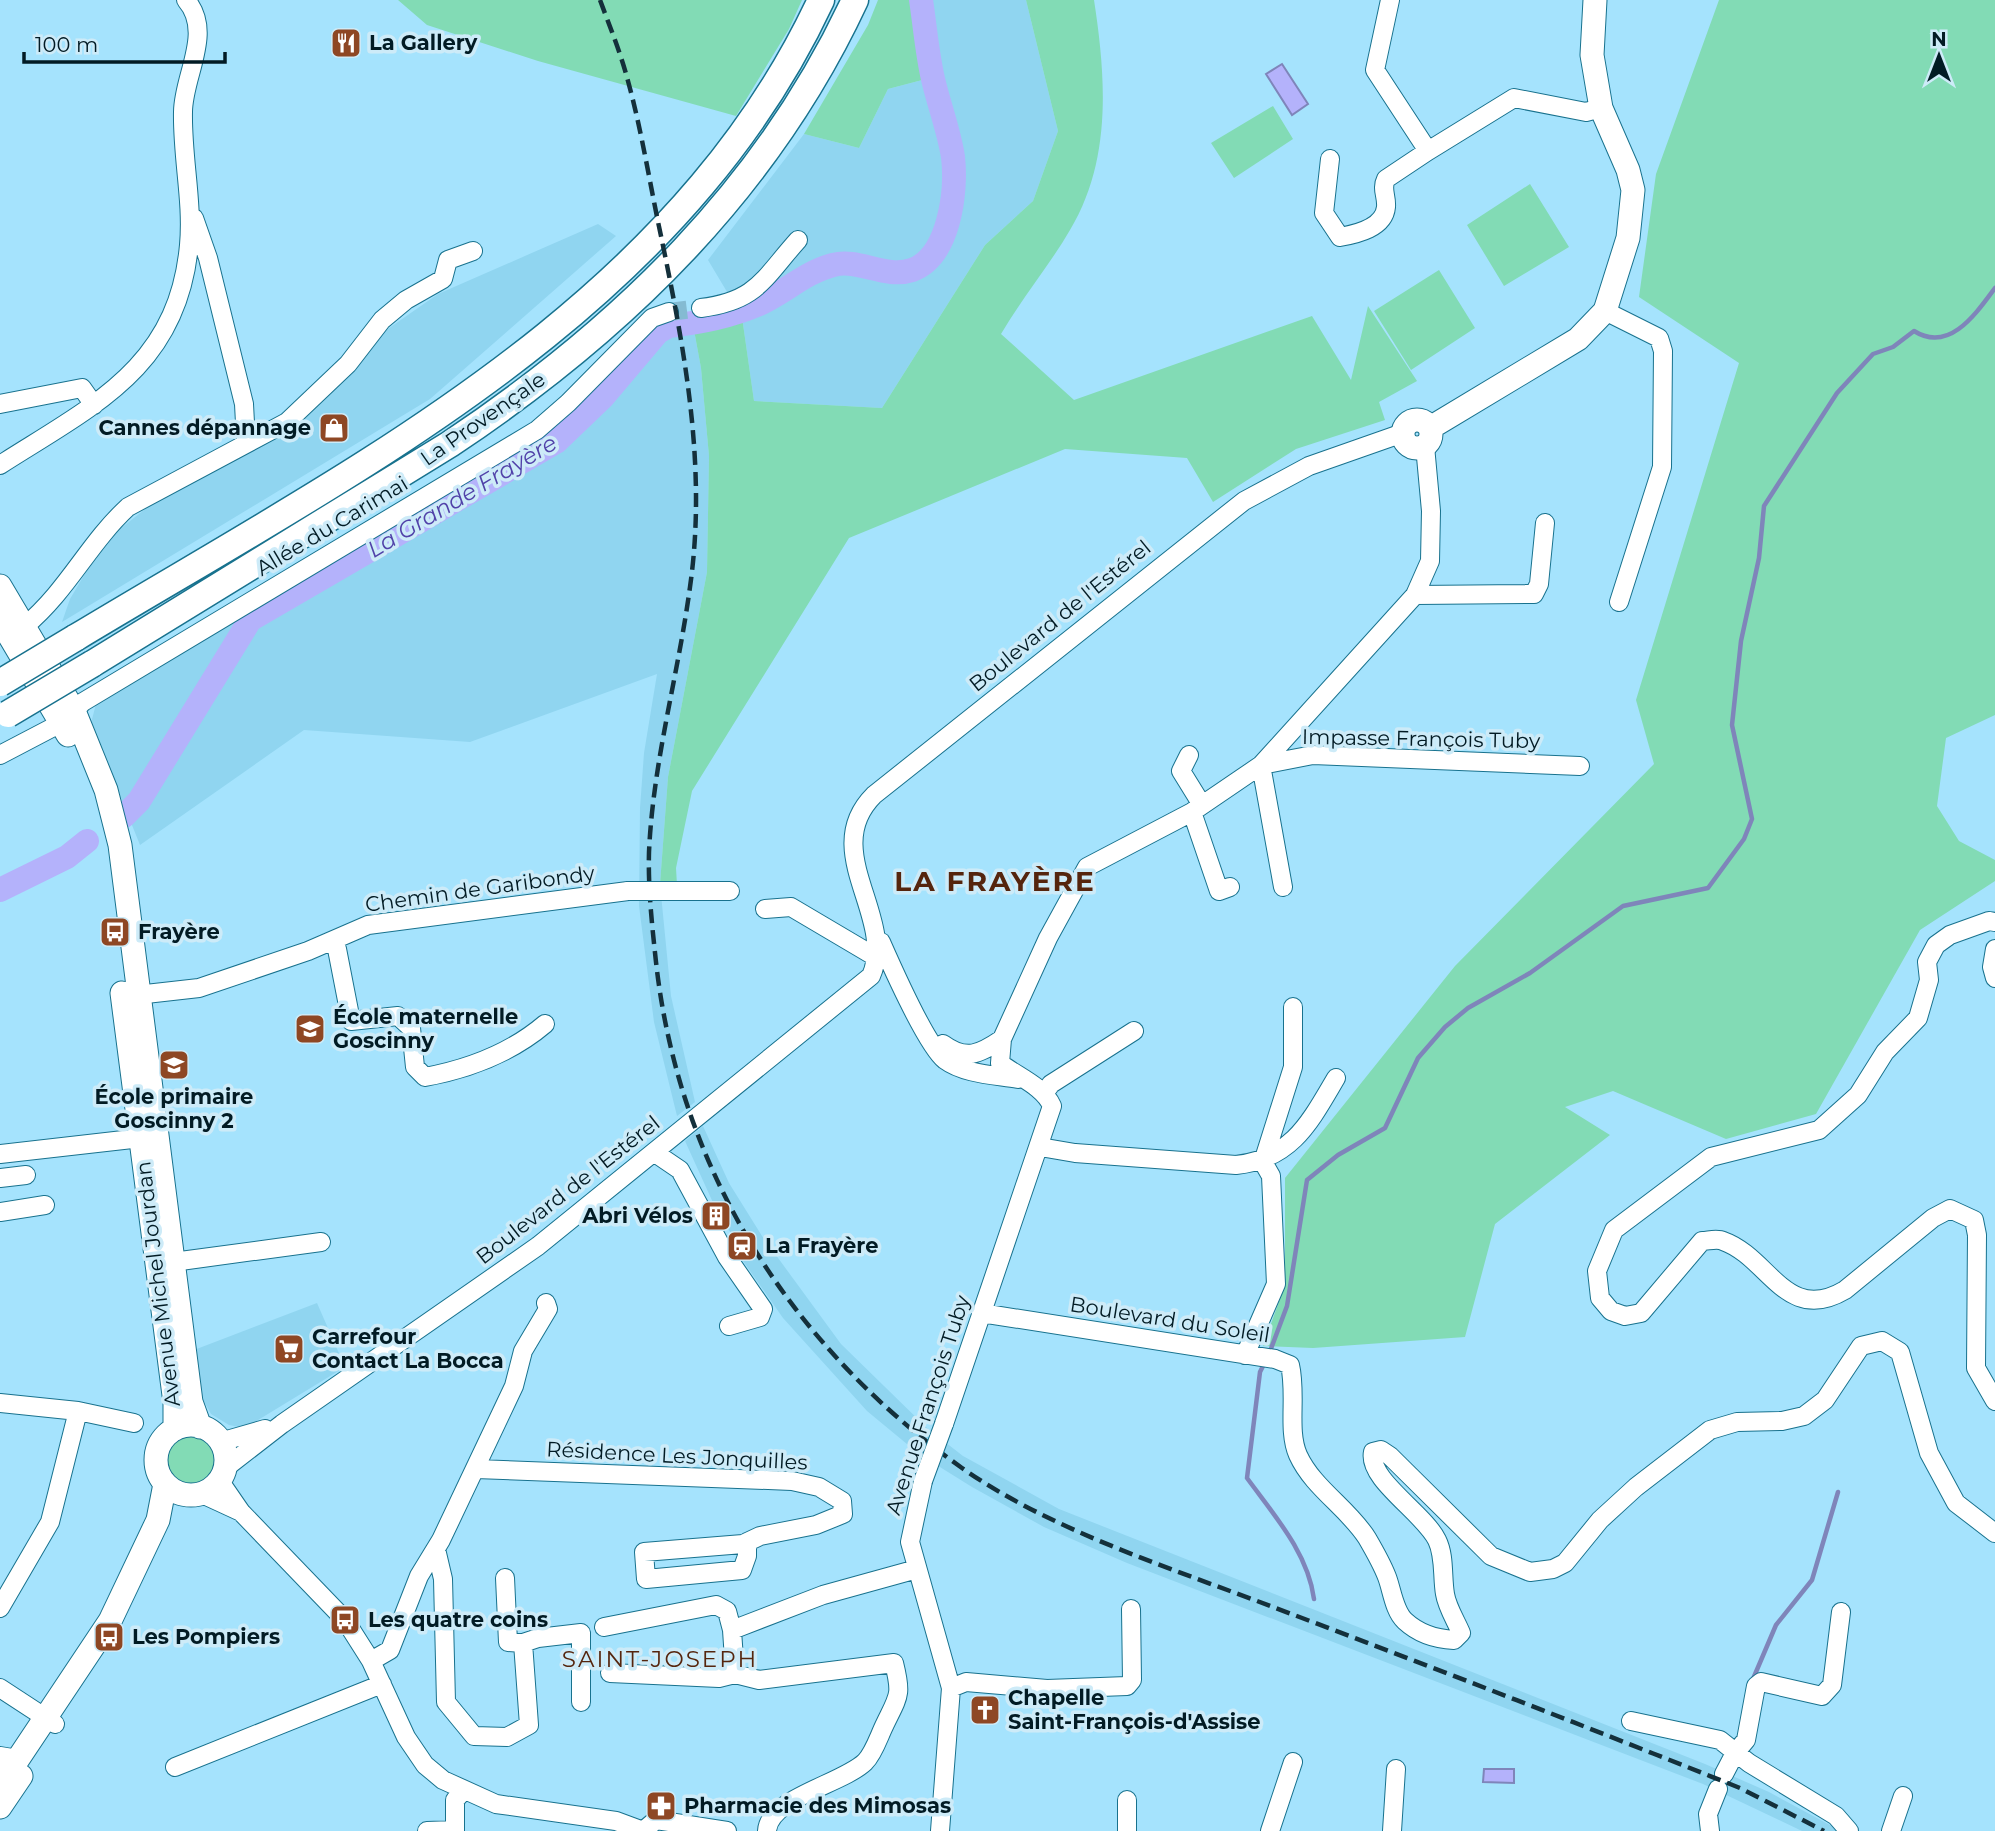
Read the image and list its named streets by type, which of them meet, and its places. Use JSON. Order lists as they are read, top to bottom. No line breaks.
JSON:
{"streets":{"highway":["La Provençale"],"main road":["Avenue Michel Jourdan"],"street":["Allée du Carimai","Boulevard de l'Estérel","Impasse François Tuby","Chemin de Garibondy","Boulevard du Soleil","Avenue François Tuby","Résidence Les Jonquilles"]},"crossings":[["Allée du Carimai","Avenue Michel Jourdan"],["Boulevard de l'Estérel","Avenue Michel Jourdan"],["Chemin de Garibondy","Avenue Michel Jourdan"],["Boulevard du Soleil","Avenue François Tuby"]],"districts":["LA FRAYÈRE","SAINT-JOSEPH"],"water":["La Grande Frayère"],"places":{"restaurant":["La Gallery"],"shop":["Cannes dépannage"],"bus stop":["Frayère","Les quatre coins","Les Pompiers"],"school or university":["École maternelle Goscinny","École primaire Goscinny 2"],"building":["Abri Vélos"],"station":["La Frayère"],"supermarket":["Carrefour Contact La Bocca"],"church":["Chapelle Saint-François-d'Assise"],"pharmacy":["Pharmacie des Mimosas"]},"scale_bar":"100 m","north":"top"}
